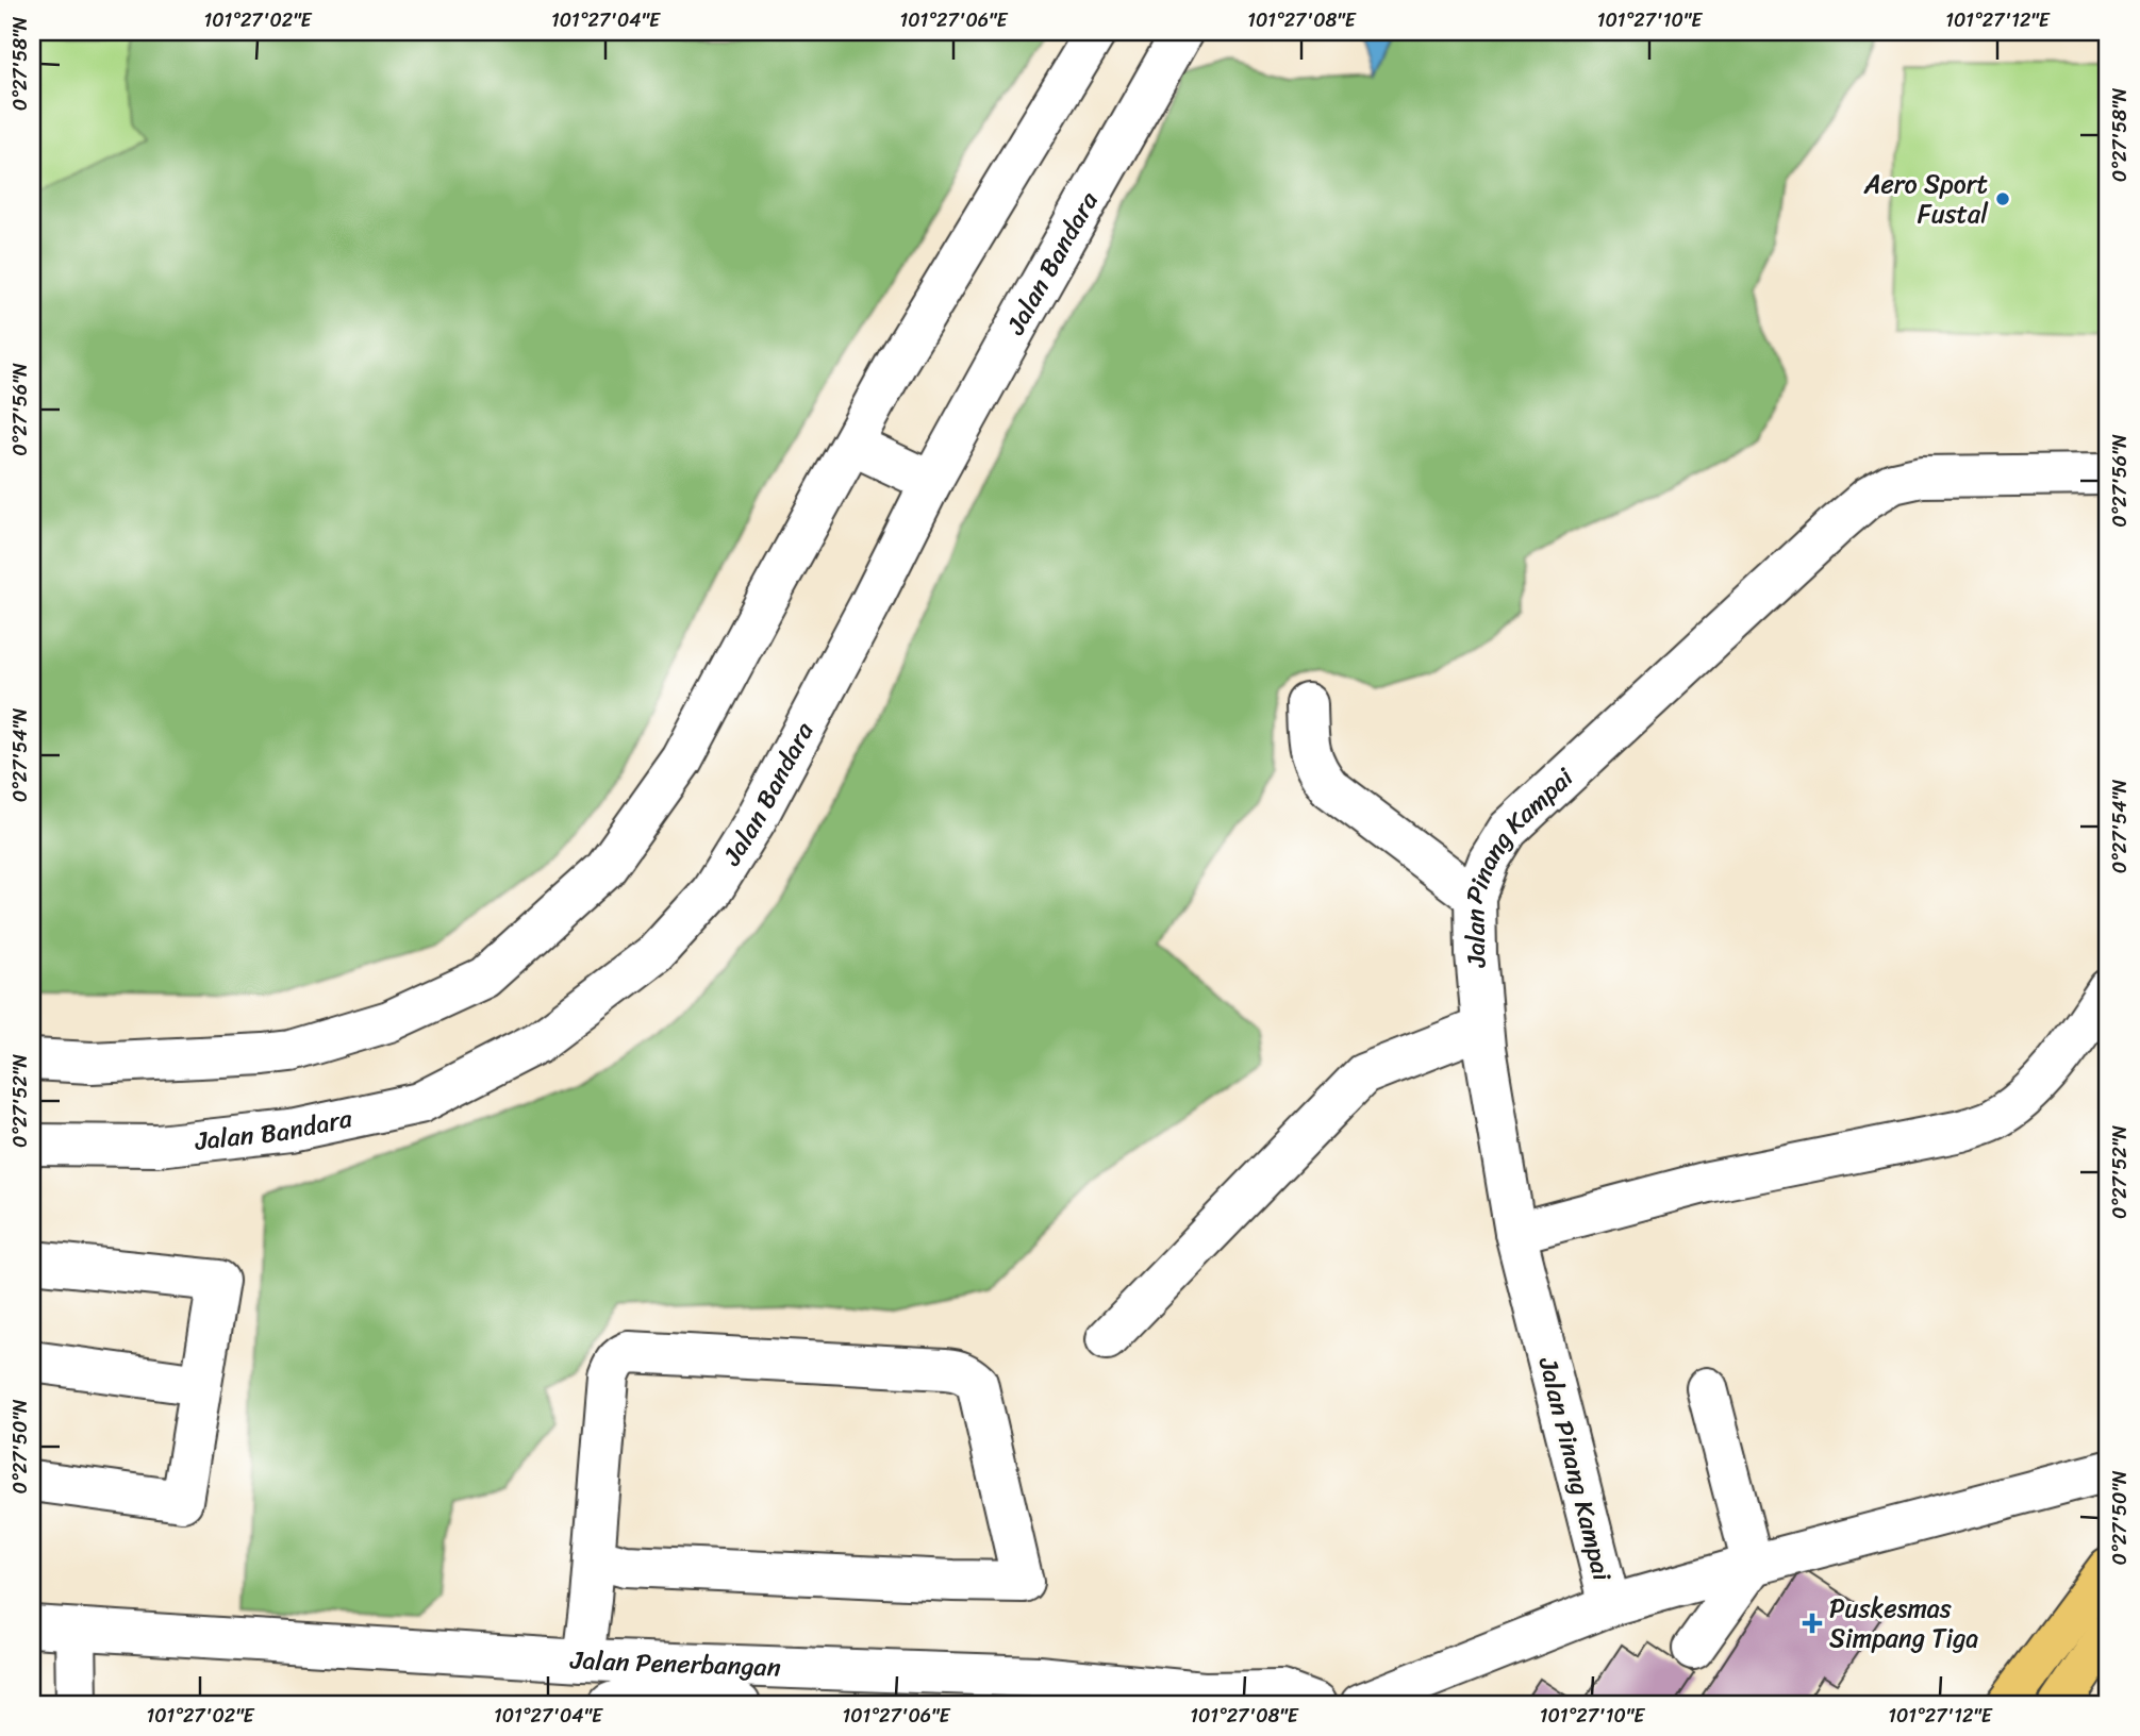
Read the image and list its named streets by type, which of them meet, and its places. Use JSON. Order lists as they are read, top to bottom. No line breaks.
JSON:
{"streets":{"street":["Jalan Bandara","Jalan Pinang Kampai","Jalan Penerbangan"]},"places":{"other":["Aero Sport Fustal"],"health":["Puskesmas Simpang Tiga"]},"coordinates":["101°27'02\"E","101°27'04\"E","101°27'06\"E","101°27'08\"E","101°27'10\"E","101°27'12\"E","0°27'58\"N","0°27'56\"N","0°27'54\"N","0°27'52\"N","0°27'50\"N"]}
